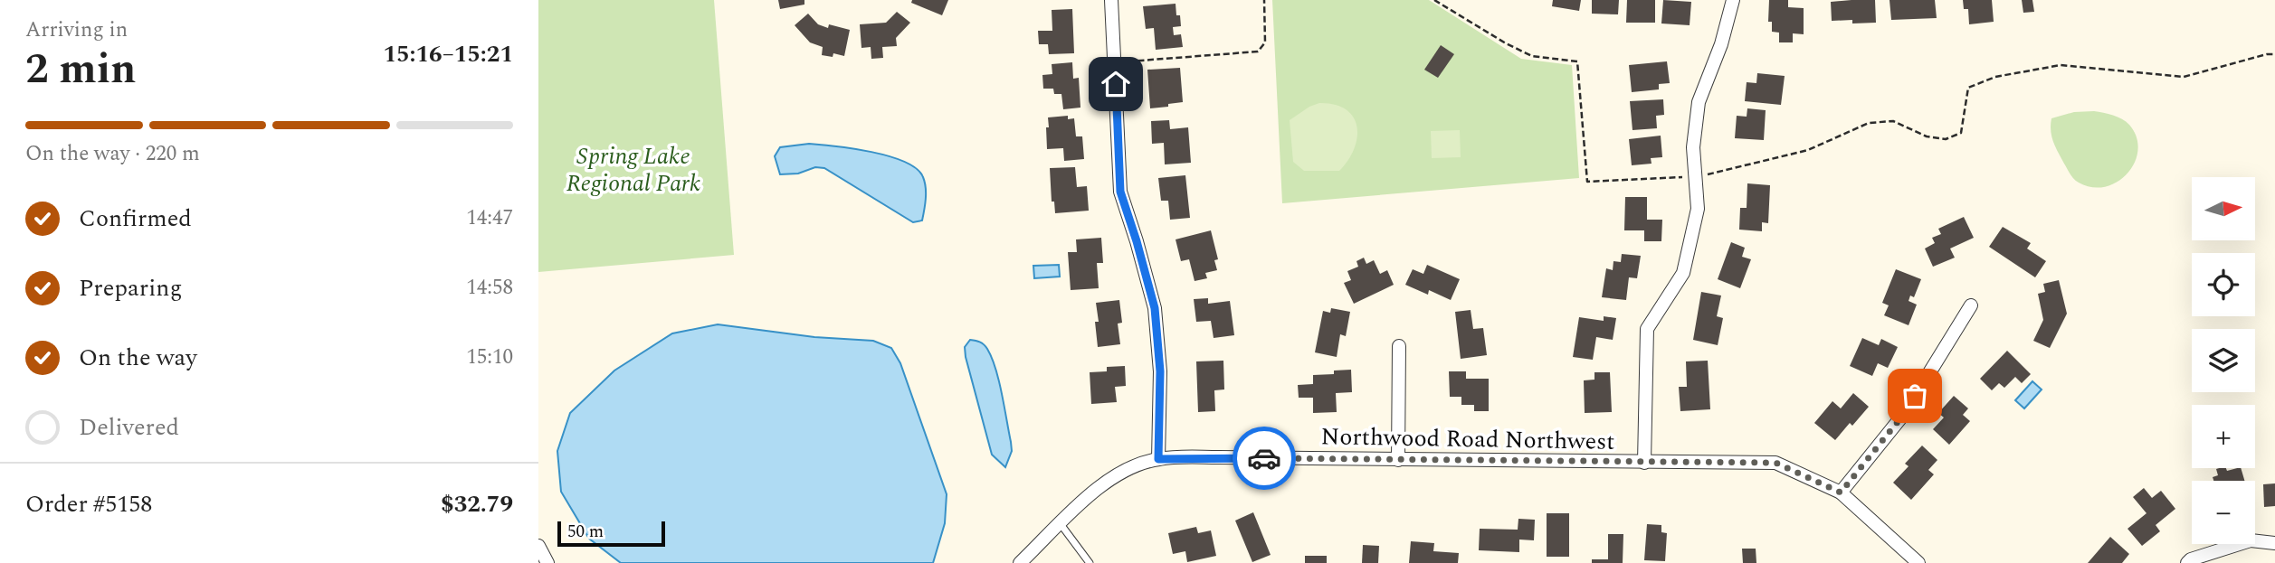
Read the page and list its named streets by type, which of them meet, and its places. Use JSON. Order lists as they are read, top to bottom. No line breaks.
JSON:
{"streets":{"street":["Northwood Road Northwest"]},"parks":["Spring Lake Regional Park"],"scale_bar":"50 m","north":"right","page":{"heading":["2 min","Arriving in","15:16–15:21"],"panel":["Order #5158","$32.79"],"bar":"On the way · 220 m","map_buttons":["+","−"],"list":[["Confirmed","14:47"],["Preparing","14:58"],["On the way","15:10"],"Delivered"],"scale":"50 m"}}
